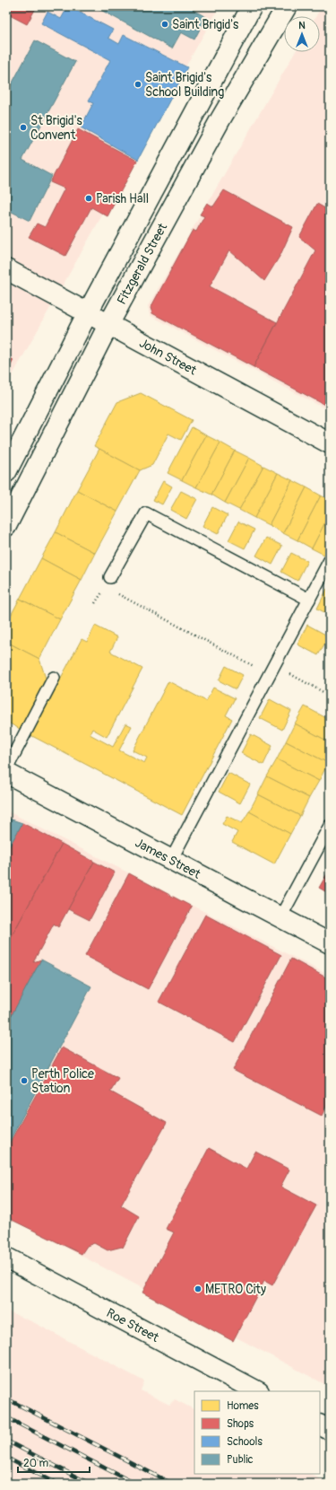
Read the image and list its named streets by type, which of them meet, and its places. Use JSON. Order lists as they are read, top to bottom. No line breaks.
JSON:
{"streets":{"main road":["Fitzgerald Street","John Street","James Street","Roe Street"]},"crossings":[["Fitzgerald Street","John Street"]],"places":["Saint Brigid's","Saint Brigid's School Building","St Brigid's Convent","Parish Hall","Perth Police Station","METRO City"],"legend":["Homes","Shops","Schools","Public"],"scale_bar":"20 m","north":"top"}
